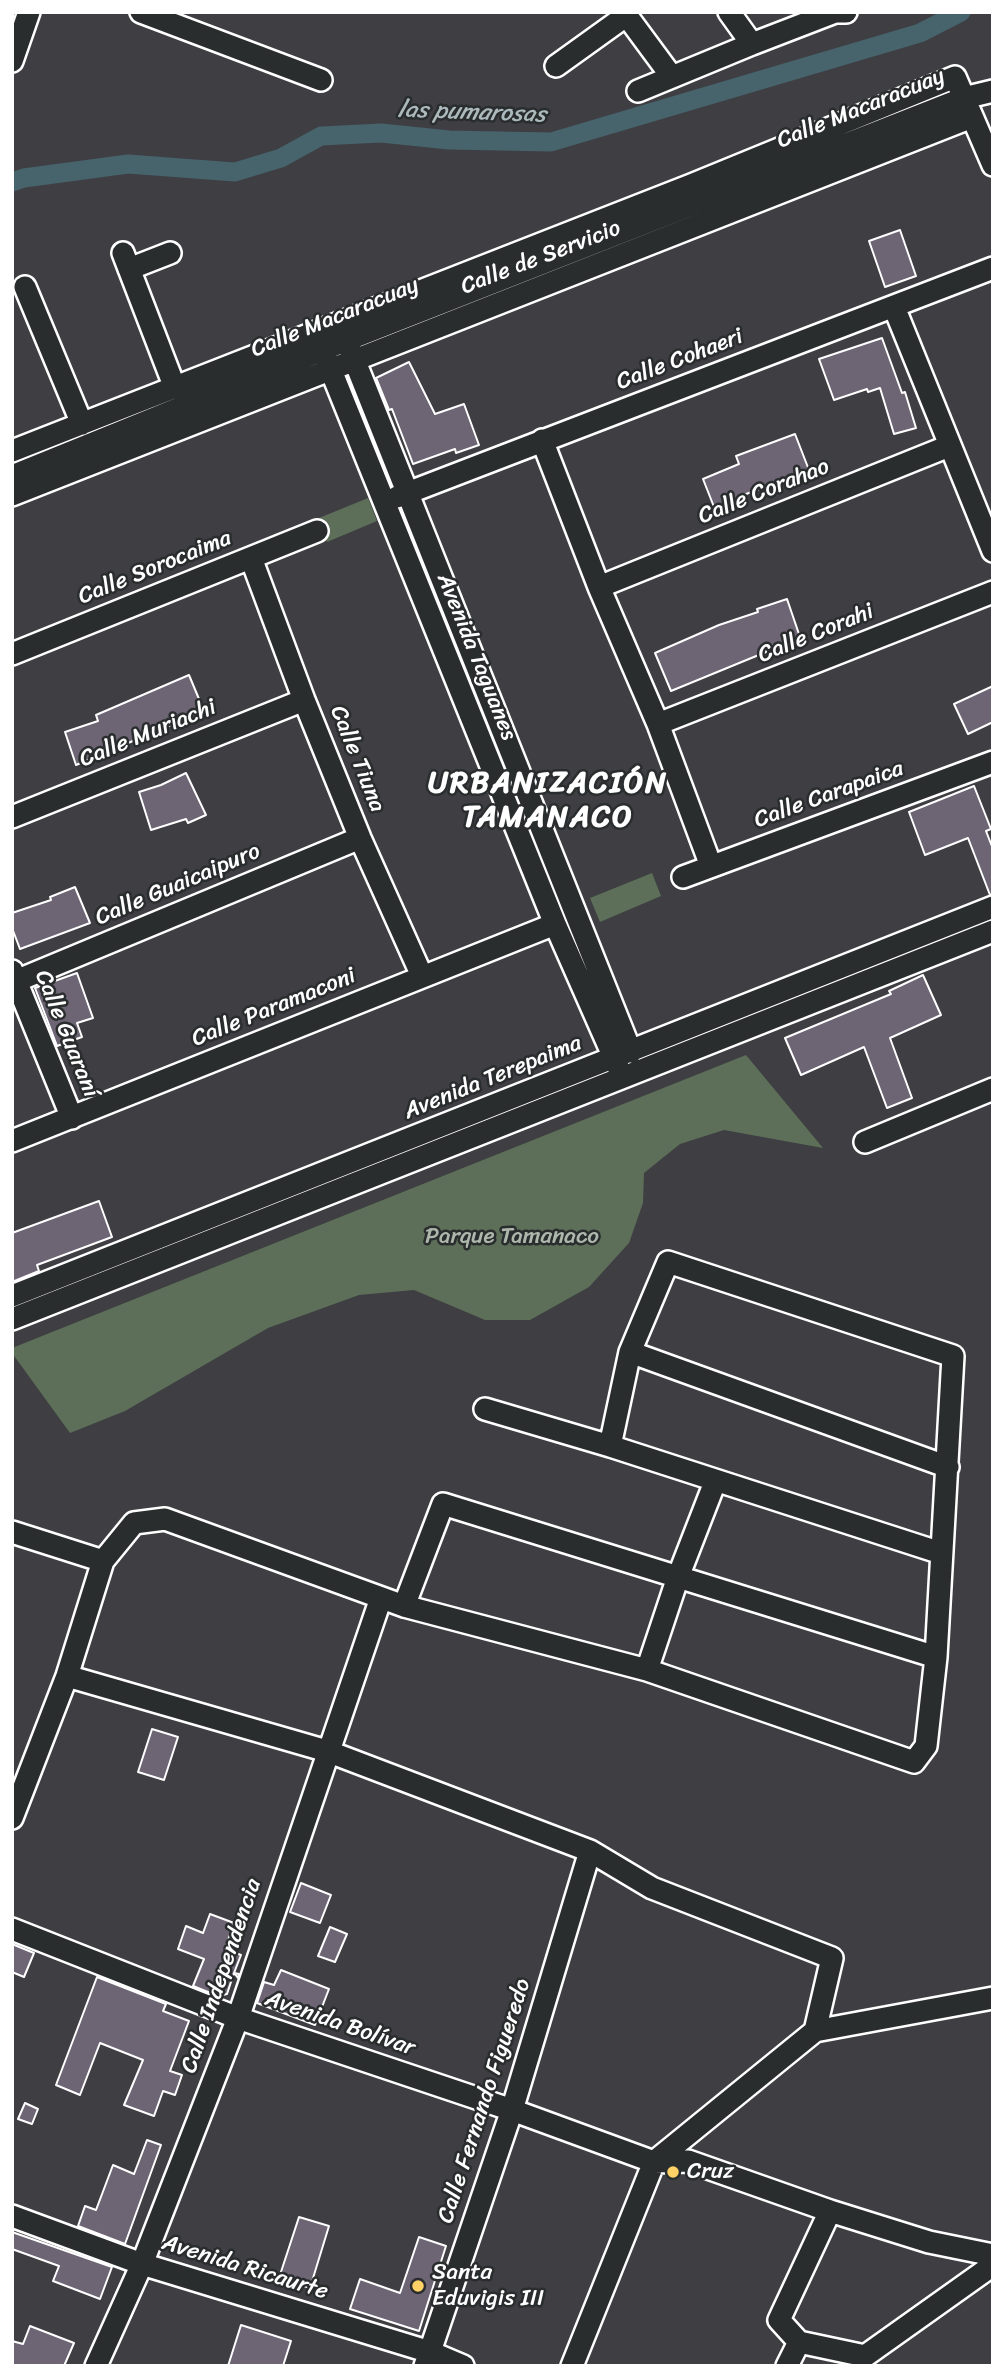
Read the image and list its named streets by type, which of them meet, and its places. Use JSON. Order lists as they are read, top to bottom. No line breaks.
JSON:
{"streets":{"street":["Calle Macaracuay","Calle de Servicio","Calle Cohaeri","Calle Corahao","Calle Sorocaima","Calle Corahi","Avenida Taguanes","Calle Muriachi","Calle Tiuna","Calle Carapaica","Calle Guaicaipuro","Calle Paramaconi","Calle Guaraní","Avenida Terepaima","Calle Independencia","Avenida Bolívar","Calle Fernando Figueredo","Avenida Ricaurte"]},"crossings":[["Calle Macaracuay","Calle de Servicio"],["Calle Macaracuay","Avenida Taguanes"],["Calle de Servicio","Avenida Taguanes"],["Calle Cohaeri","Avenida Taguanes"],["Calle Sorocaima","Calle Tiuna"],["Avenida Taguanes","Calle Paramaconi"],["Avenida Taguanes","Avenida Terepaima"],["Calle Muriachi","Calle Tiuna"],["Calle Tiuna","Calle Guaicaipuro"],["Calle Tiuna","Calle Paramaconi"],["Calle Guaicaipuro","Calle Guaraní"],["Calle Paramaconi","Calle Guaraní"],["Calle Independencia","Avenida Bolívar"],["Calle Independencia","Avenida Ricaurte"],["Avenida Bolívar","Calle Fernando Figueredo"],["Calle Fernando Figueredo","Avenida Ricaurte"]],"districts":["URBANIZACIÓN TAMANACO"],"water":["las pumarosas"],"parks":["Parque Tamanaco"],"places":["Cruz","Santa Eduvigis III"]}
